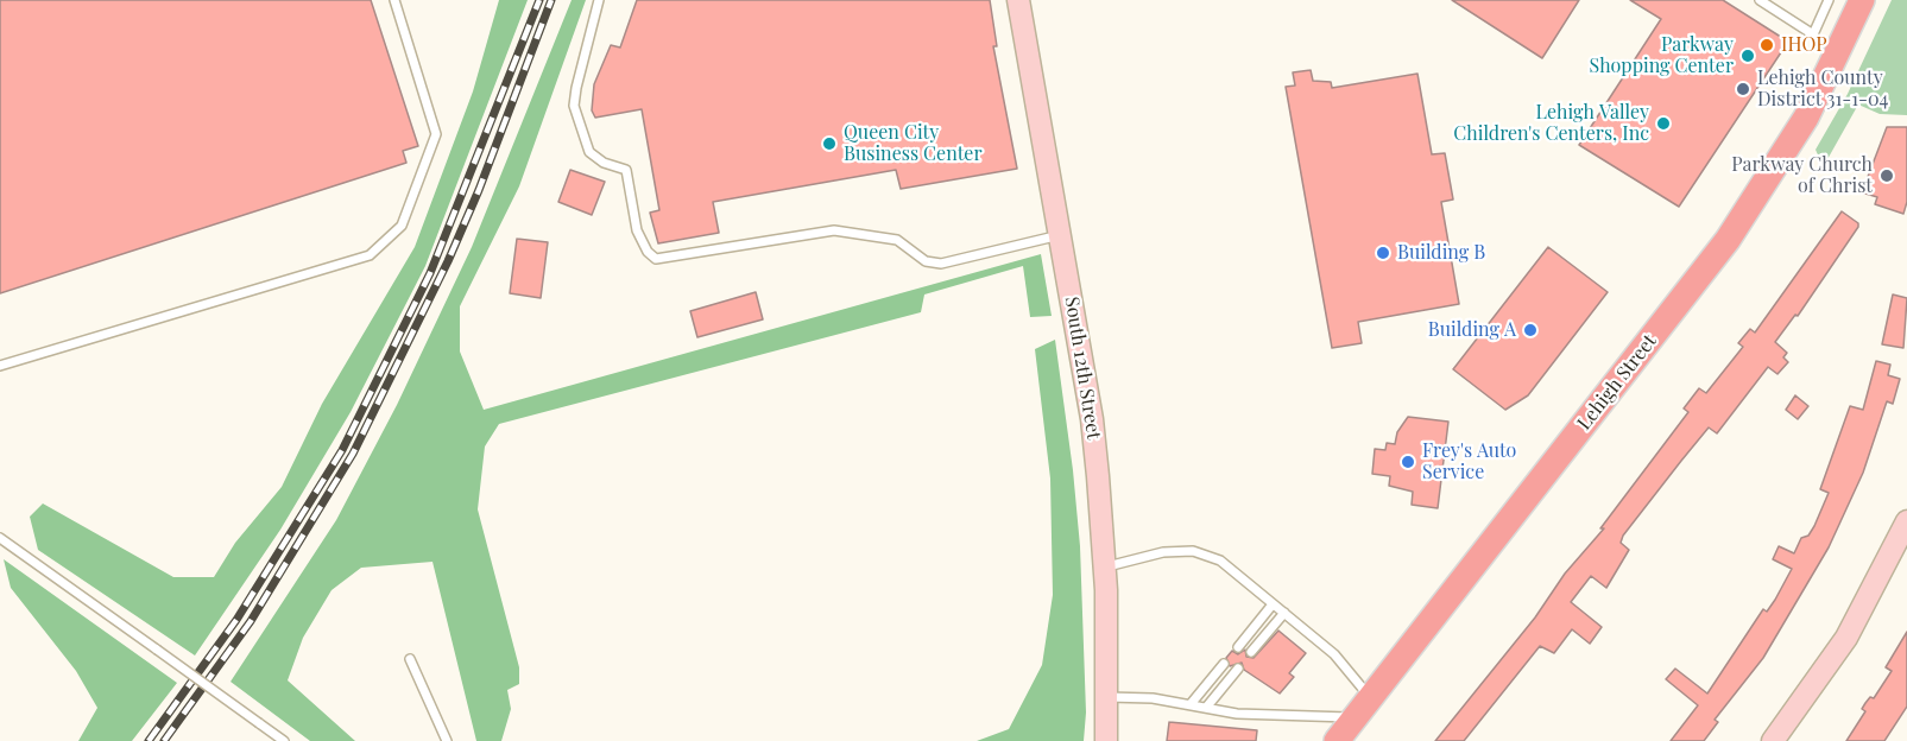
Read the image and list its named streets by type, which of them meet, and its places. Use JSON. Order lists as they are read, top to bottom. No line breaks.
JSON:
{"streets":{"main road":["Lehigh Street"],"street":["South 12th Street"]},"places":["IHOP","Parkway Shopping Center","Lehigh County District 31-1-04","Lehigh Valley Children's Centers, Inc","Queen City Business Center","Parkway Church of Christ","Building B","Building A","Frey's Auto Service"]}
